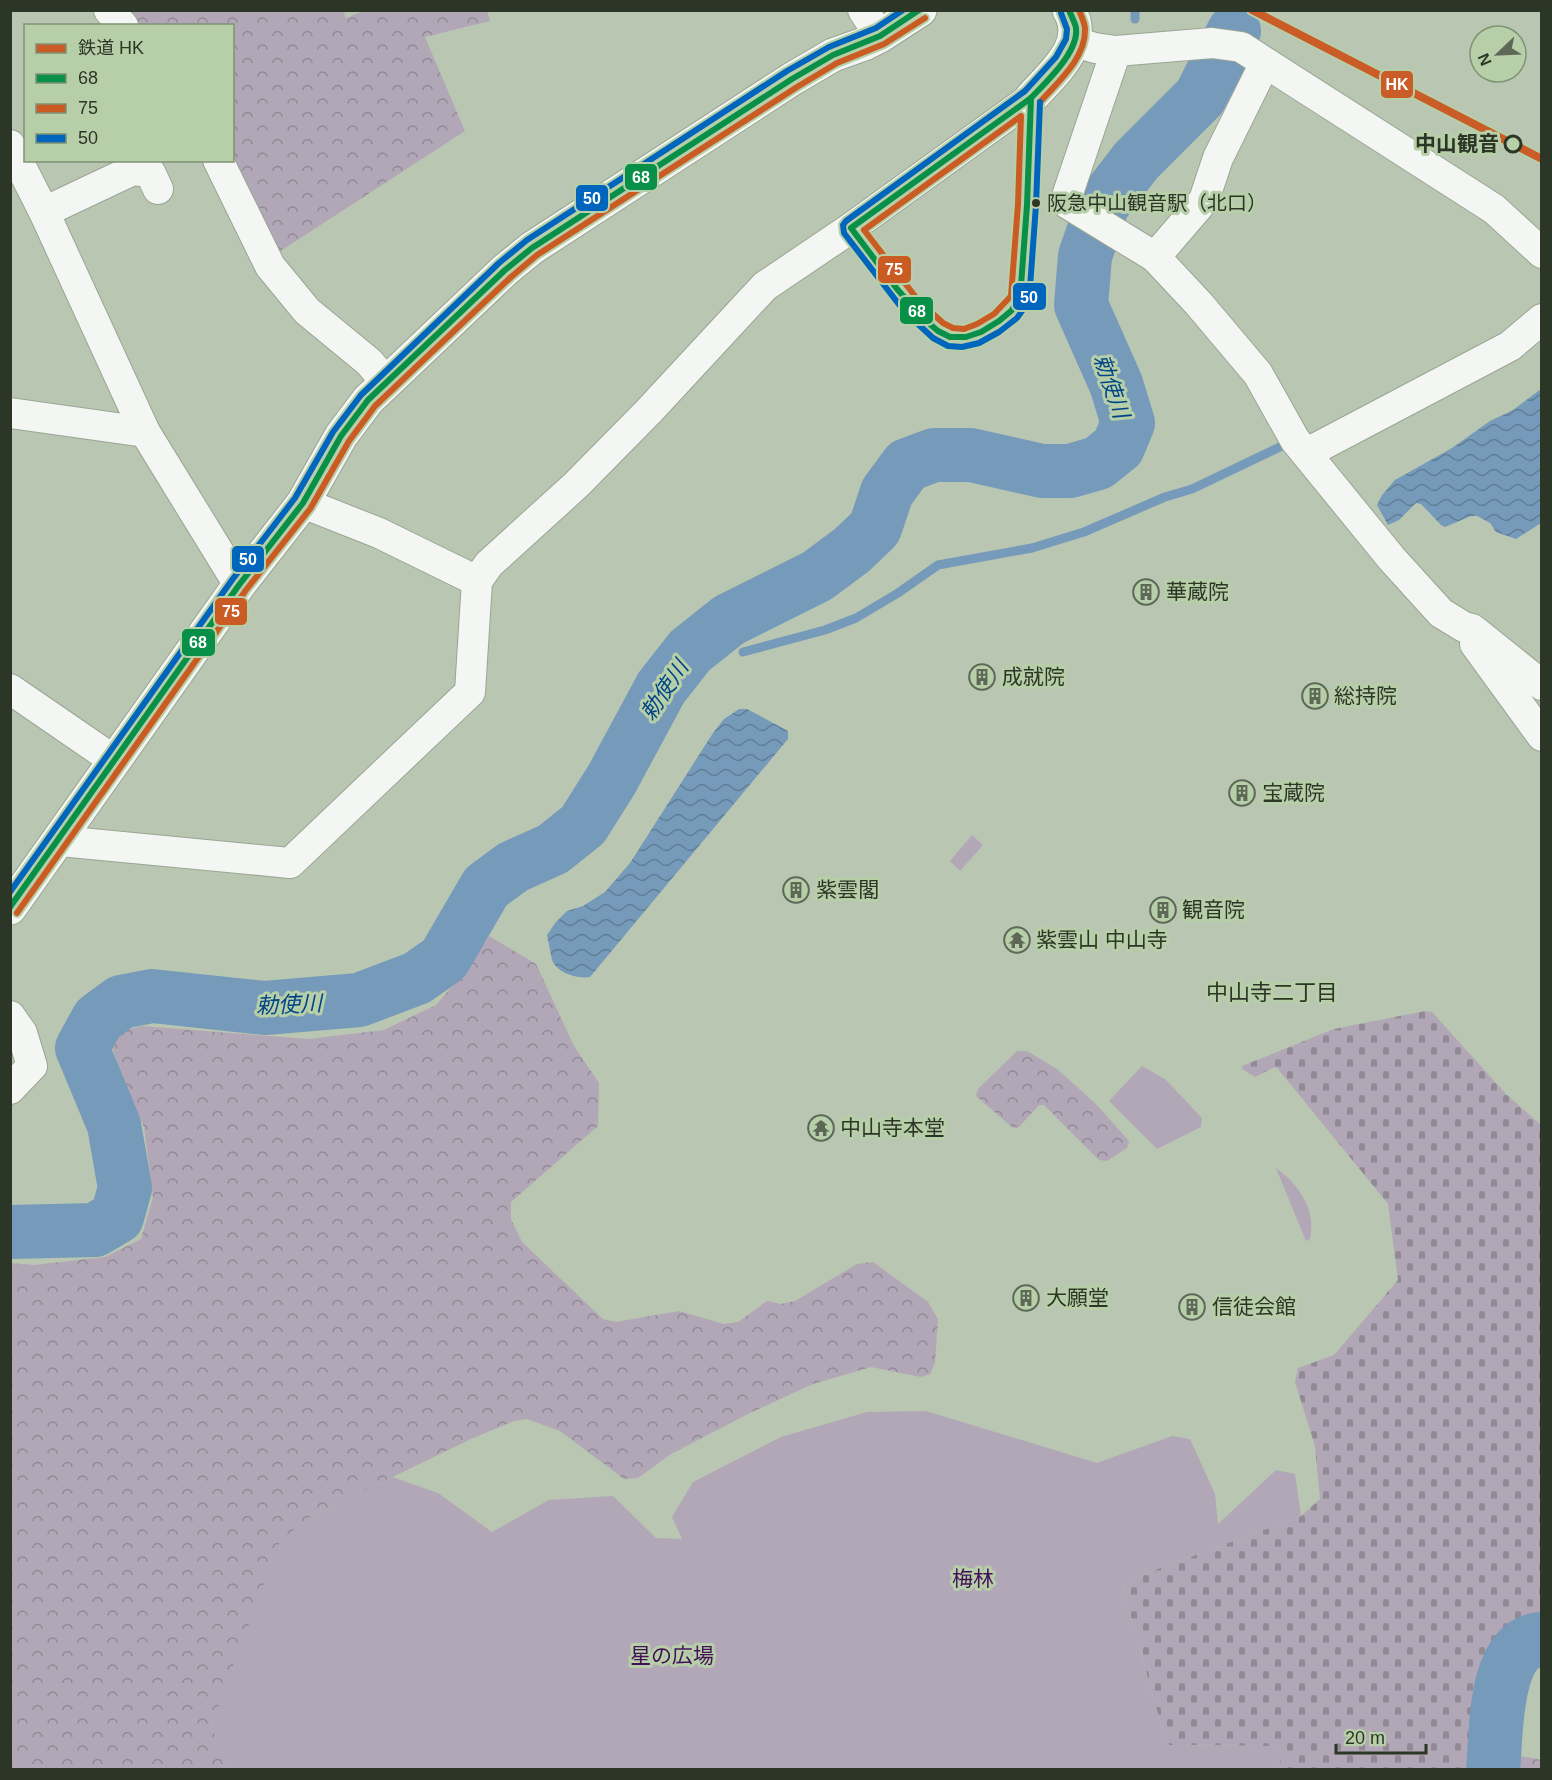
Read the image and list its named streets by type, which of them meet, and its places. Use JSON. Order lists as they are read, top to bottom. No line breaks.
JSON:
{"districts":["中山寺二丁目"],"water":["勅使川"],"parks":["梅林","星の広場"],"places":{"other":["中山観音","阪急中山観音駅（北口）"],"building":["華蔵院","成就院","総持院","宝蔵院","紫雲閣","観音院","大願堂","信徒会館"],"temple":["紫雲山 中山寺","中山寺本堂"]},"lines":["rail line HK","transit line 68","transit line 75","transit line 50"],"legend":["鉄道 HK","68","75","50"],"scale_bar":"20 m","north":"bottom left"}
